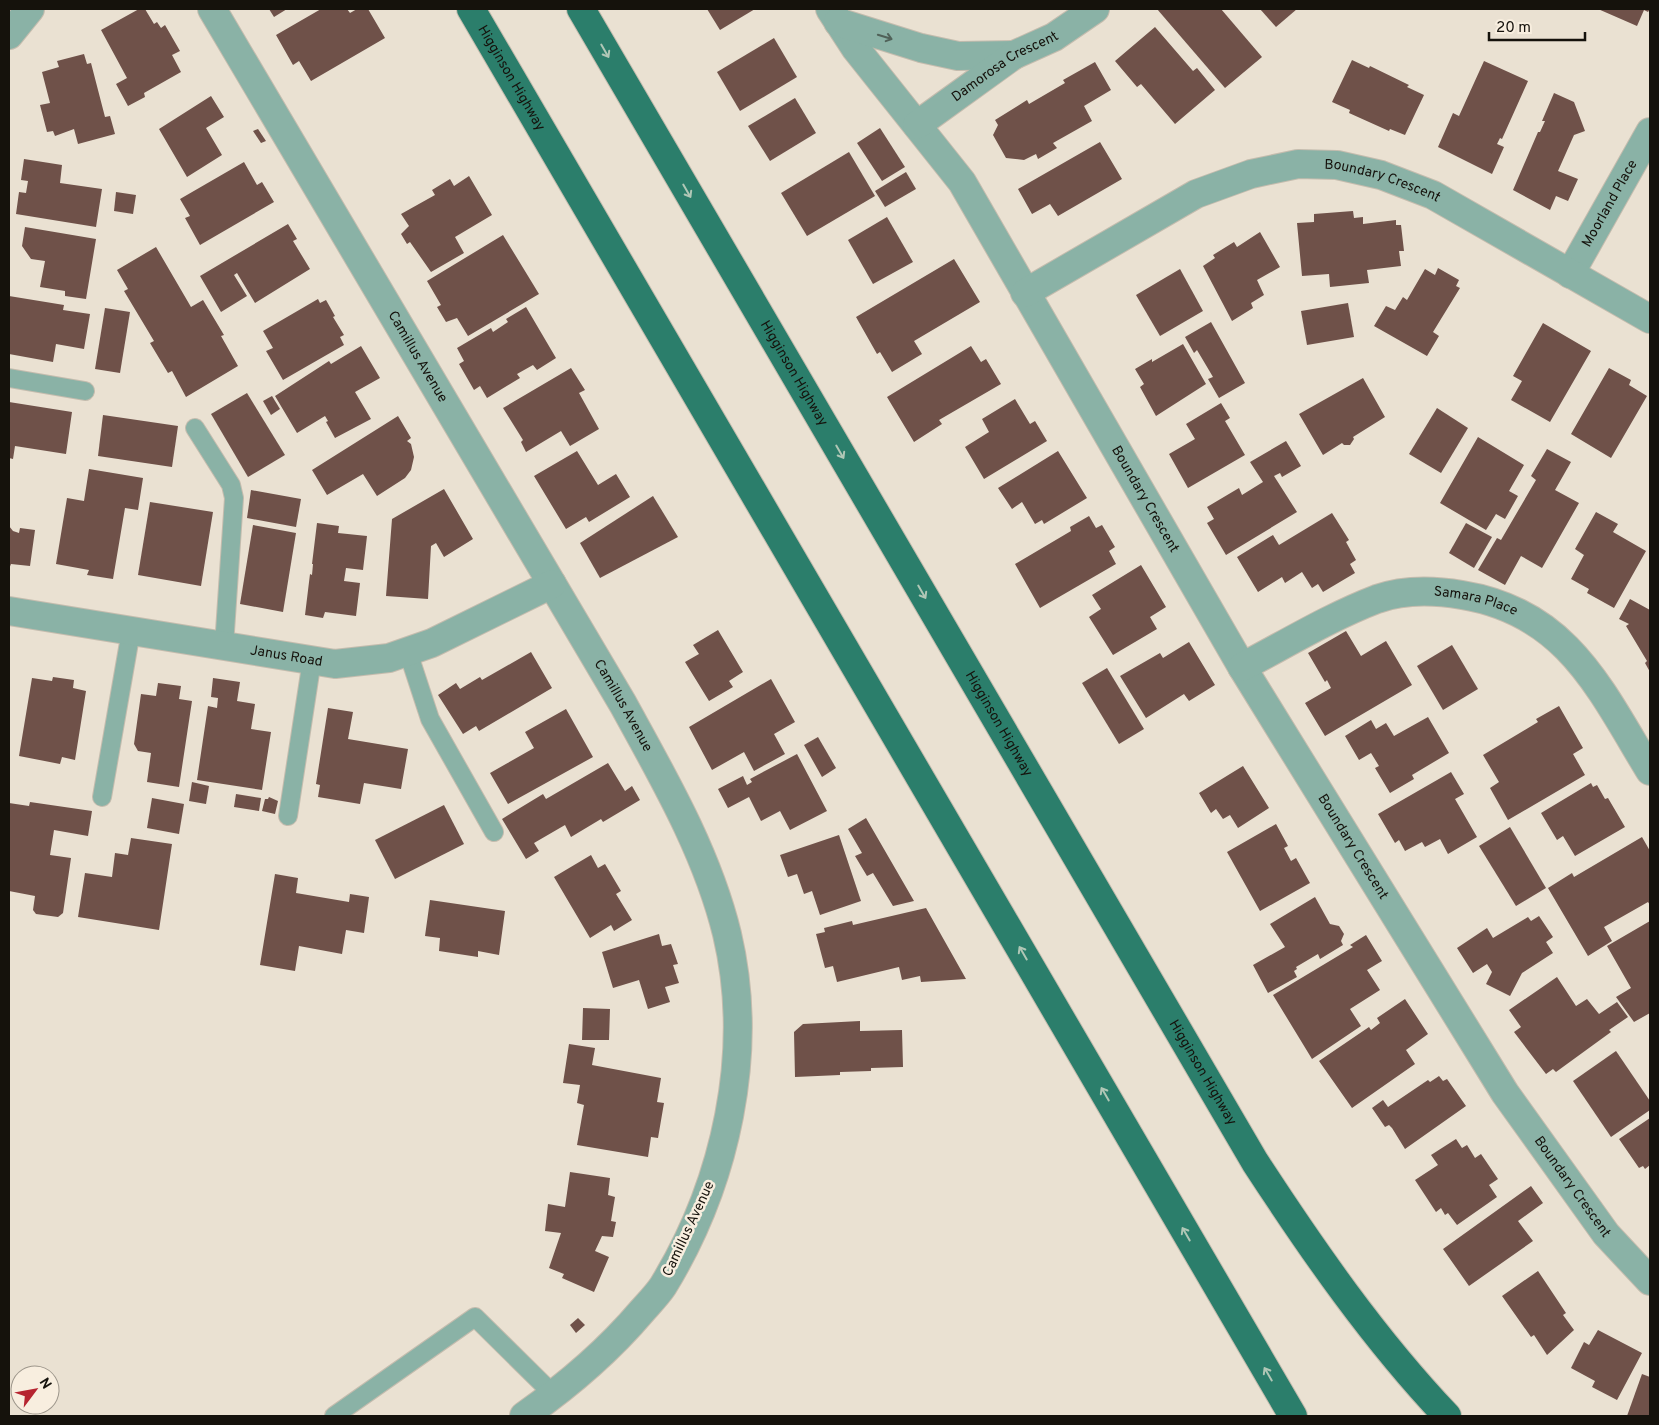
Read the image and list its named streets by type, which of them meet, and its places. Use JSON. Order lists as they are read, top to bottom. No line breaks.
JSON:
{"streets":{"highway":["Higginson Highway"],"street":["Damorosa Crescent","Boundary Crescent","Moorland Place","Camillus Avenue","Samara Place","Janus Road"]},"crossings":[["Boundary Crescent","Moorland Place"],["Boundary Crescent","Samara Place"],["Camillus Avenue","Janus Road"]],"scale_bar":"20 m","north":"top right"}
